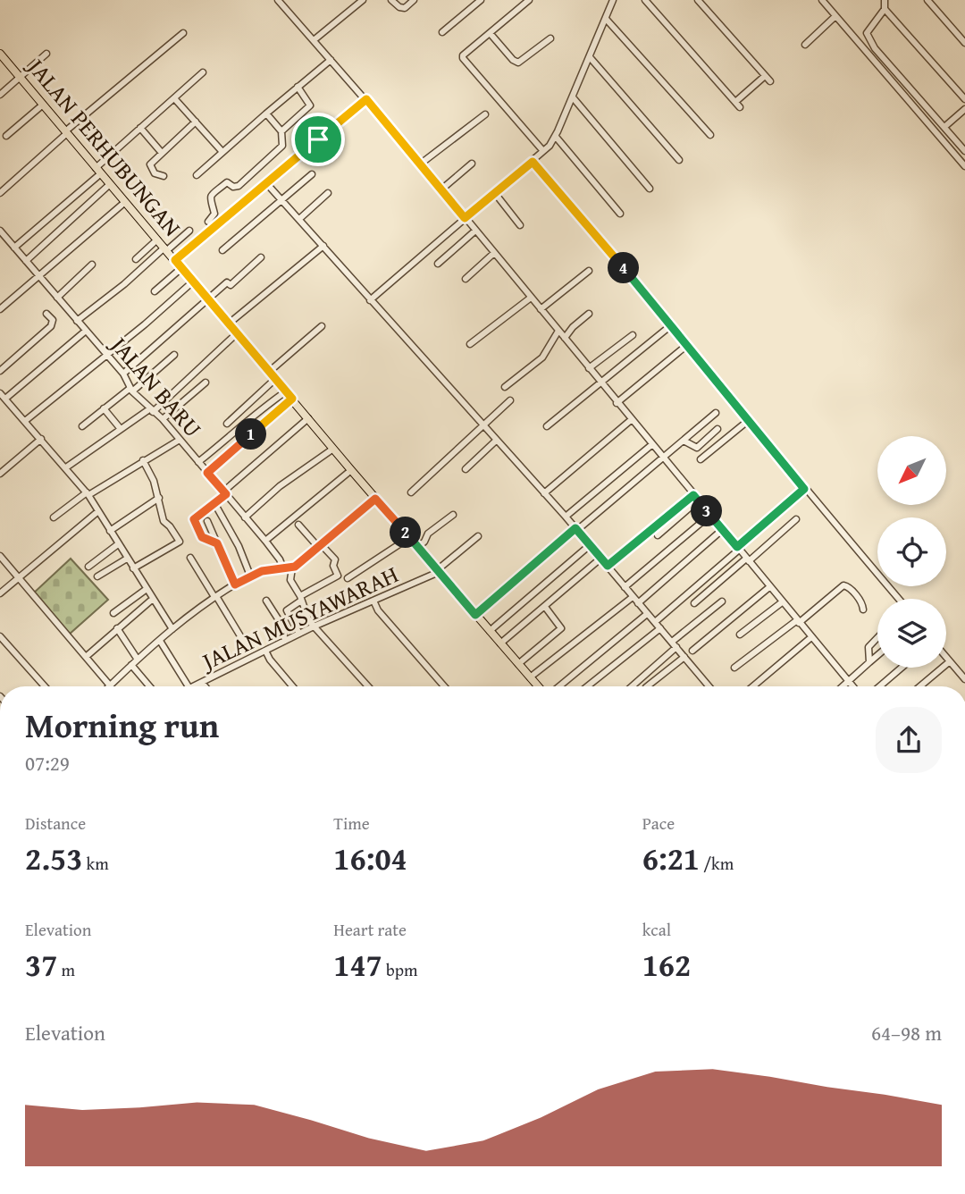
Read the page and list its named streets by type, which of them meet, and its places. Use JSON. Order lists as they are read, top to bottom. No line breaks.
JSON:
{"streets":{"main road":["JALAN PERHUBUNGAN"],"street":["JALAN BARU","JALAN MUSYAWARAH"]},"crossings":[["JALAN PERHUBUNGAN","JALAN MUSYAWARAH"]],"north":"bottom left","page":{"pins":["4","1","3","2"],"heading":["Morning run","07:29"],"stats":[["Distance","2.53 km"],["Time","16:04"],["Pace","6:21 /km"],["Elevation","37 m"],["Heart rate","147 bpm"],["kcal","162"]],"chart":["Elevation","64–98 m"]}}
